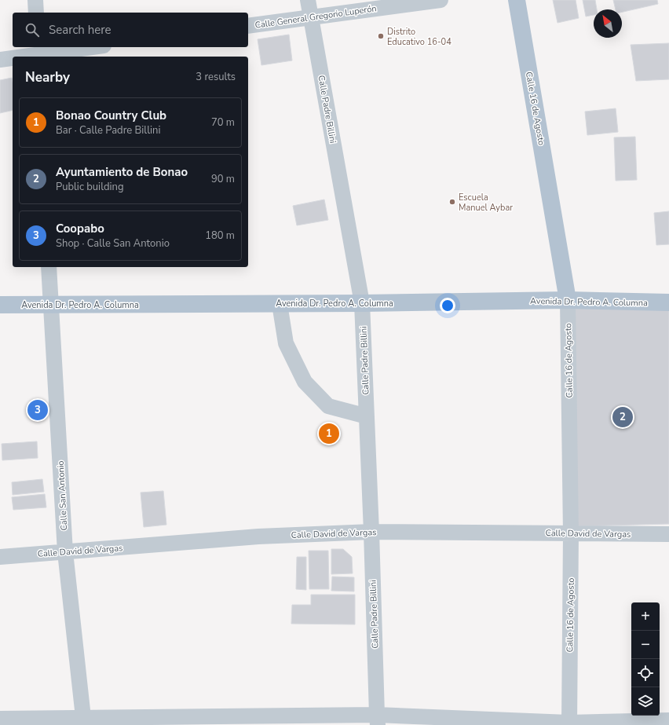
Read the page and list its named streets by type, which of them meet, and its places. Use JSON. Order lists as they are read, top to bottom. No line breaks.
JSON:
{"streets":{"main road":["Calle 16 de Agosto","Avenida Dr. Pedro A. Columna"],"street":["Calle General Gregorio Luperón","Calle Padre Billini","Calle San Antonio","Calle David de Vargas"]},"crossings":[["Calle General Gregorio Luperón","Calle Padre Billini"],["Calle 16 de Agosto","Avenida Dr. Pedro A. Columna"],["Calle 16 de Agosto","Calle David de Vargas"],["Calle Padre Billini","Avenida Dr. Pedro A. Columna"],["Calle Padre Billini","Calle David de Vargas"],["Avenida Dr. Pedro A. Columna","Calle San Antonio"],["Calle San Antonio","Calle David de Vargas"]],"places":["Distrito Educativo 16-04","Escuela Manuel Aybar"],"north":"top left","page":{"search":"Search here","heading":["Nearby","3 results"],"list":[{"mark":"1","name":"Bonao Country Club","note":"Bar · Calle Padre Billini","value":"70 m"},{"mark":"2","name":"Ayuntamiento de Bonao","note":"Public building","value":"90 m"},{"mark":"3","name":"Coopabo","note":"Shop · Calle San Antonio","value":"180 m"}],"pins":["3","2","1"],"map_buttons":["+","−"]}}
